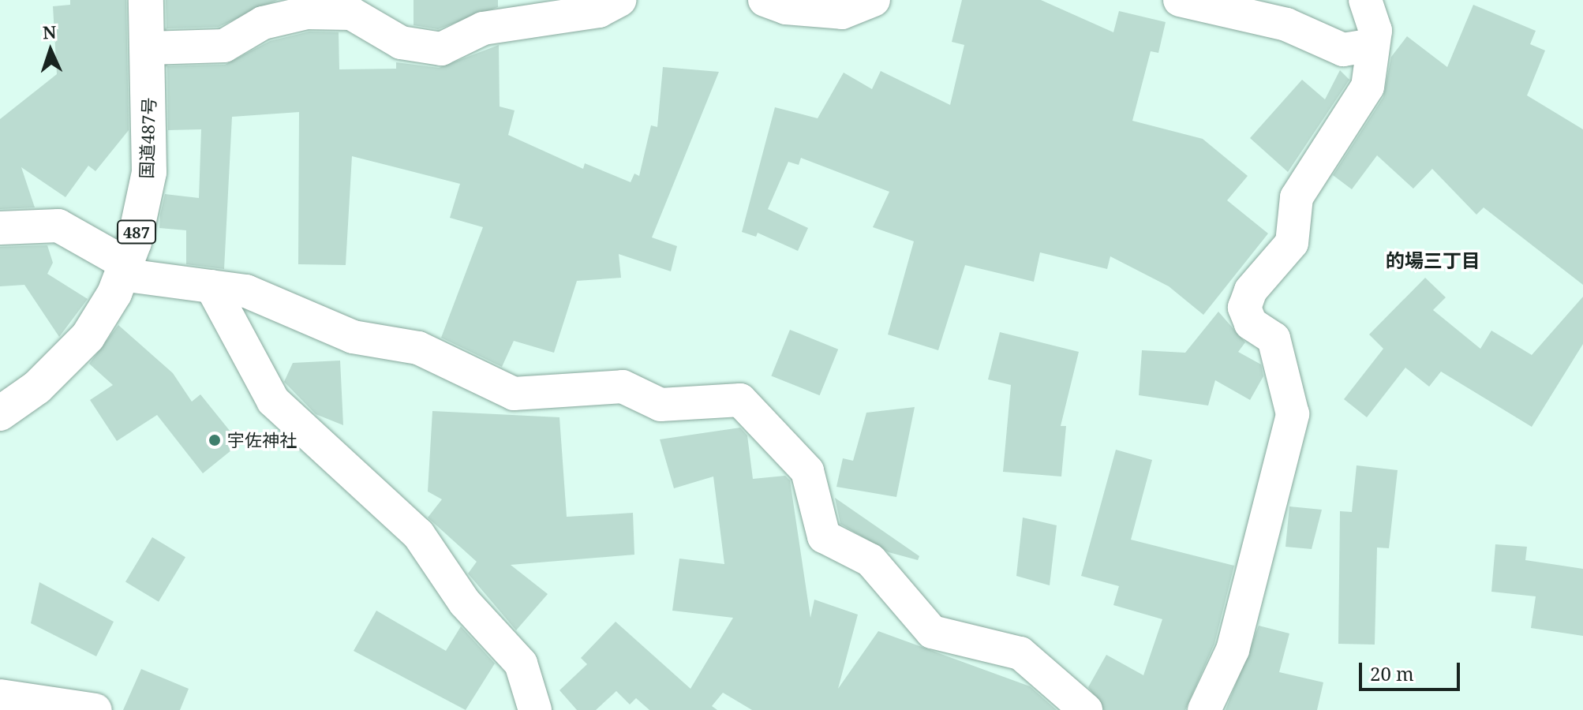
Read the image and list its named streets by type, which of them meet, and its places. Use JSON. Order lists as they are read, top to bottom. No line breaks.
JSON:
{"streets":{"highway":["国道487号","487"]},"districts":["的場三丁目"],"places":["宇佐神社"],"scale_bar":"20 m","north":"top"}
